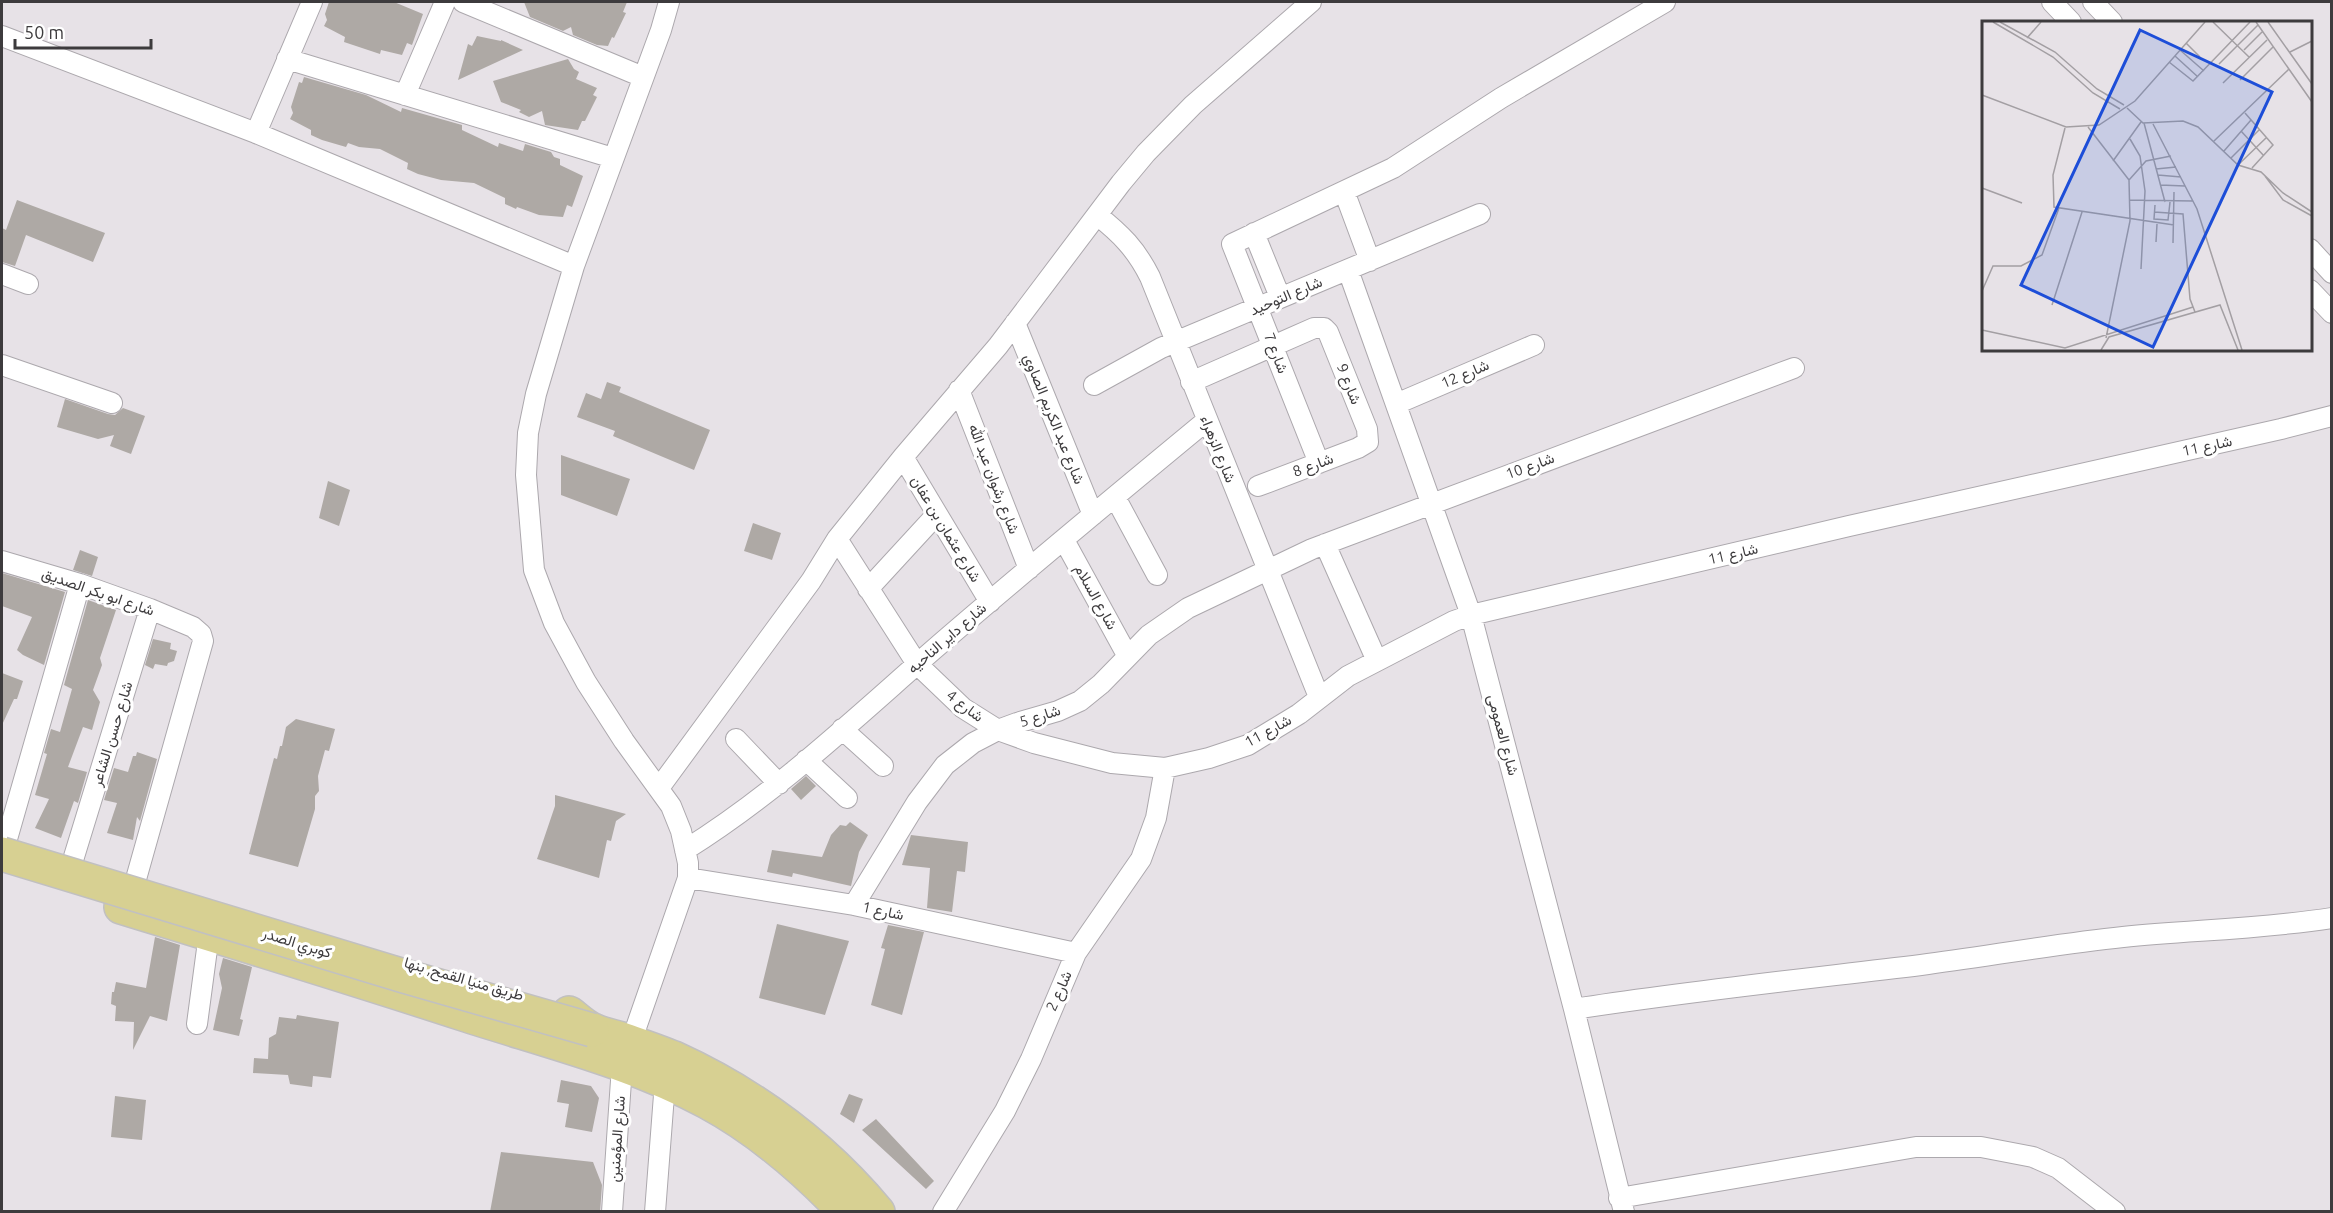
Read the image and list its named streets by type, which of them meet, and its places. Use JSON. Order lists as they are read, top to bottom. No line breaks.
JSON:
{"streets":{"highway":["كوبري الصدر","طريق منيا القمح, بنها"],"street":["شارع التوحيد","شارع 7","شارع 12","شارع 9","شارع عبد الكريم الصاوي","شارع 11","شارع الزهراء","شارع 8","شارع 10","شارع رشوان عبد الله","شارع عثمان بن عفان","شارع ابو بكر الصديق","شارع السلام","شارع داير الناحيه","شارع 4","شارع 5","شارع حسن الشاعر","شارع العمومى","شارع 1","شارع 2","شارع المؤمنين"]},"crossings":[["شارع التوحيد","شارع 7"],["شارع التوحيد","شارع الزهراء"],["شارع التوحيد","شارع العمومى"],["شارع 7","شارع 9"],["شارع 7","شارع 8"],["شارع 12","شارع العمومى"],["شارع 9","شارع 8"],["شارع عبد الكريم الصاوي","شارع داير الناحيه"],["شارع 11","شارع الزهراء"],["شارع 11","شارع 4"],["شارع 11","شارع العمومى"],["شارع 11","شارع 2"],["شارع الزهراء","شارع 10"],["شارع الزهراء","شارع داير الناحيه"],["شارع الزهراء","شارع 5"],["شارع 10","شارع 5"],["شارع 10","شارع العمومى"],["شارع رشوان عبد الله","شارع داير الناحيه"],["شارع عثمان بن عفان","شارع داير الناحيه"],["شارع ابو بكر الصديق","شارع حسن الشاعر"],["شارع ابو بكر الصديق","طريق منيا القمح, بنها"],["شارع السلام","شارع داير الناحيه"],["شارع السلام","شارع 5"],["شارع داير الناحيه","شارع 4"],["شارع 4","شارع 5"],["شارع 4","شارع 2"],["شارع 5","شارع 1"],["شارع حسن الشاعر","طريق منيا القمح, بنها"],["شارع 1","شارع 2"],["شارع 1","شارع المؤمنين"],["كوبري الصدر","طريق منيا القمح, بنها"],["طريق منيا القمح, بنها","شارع المؤمنين"]],"scale_bar":"50 m"}
